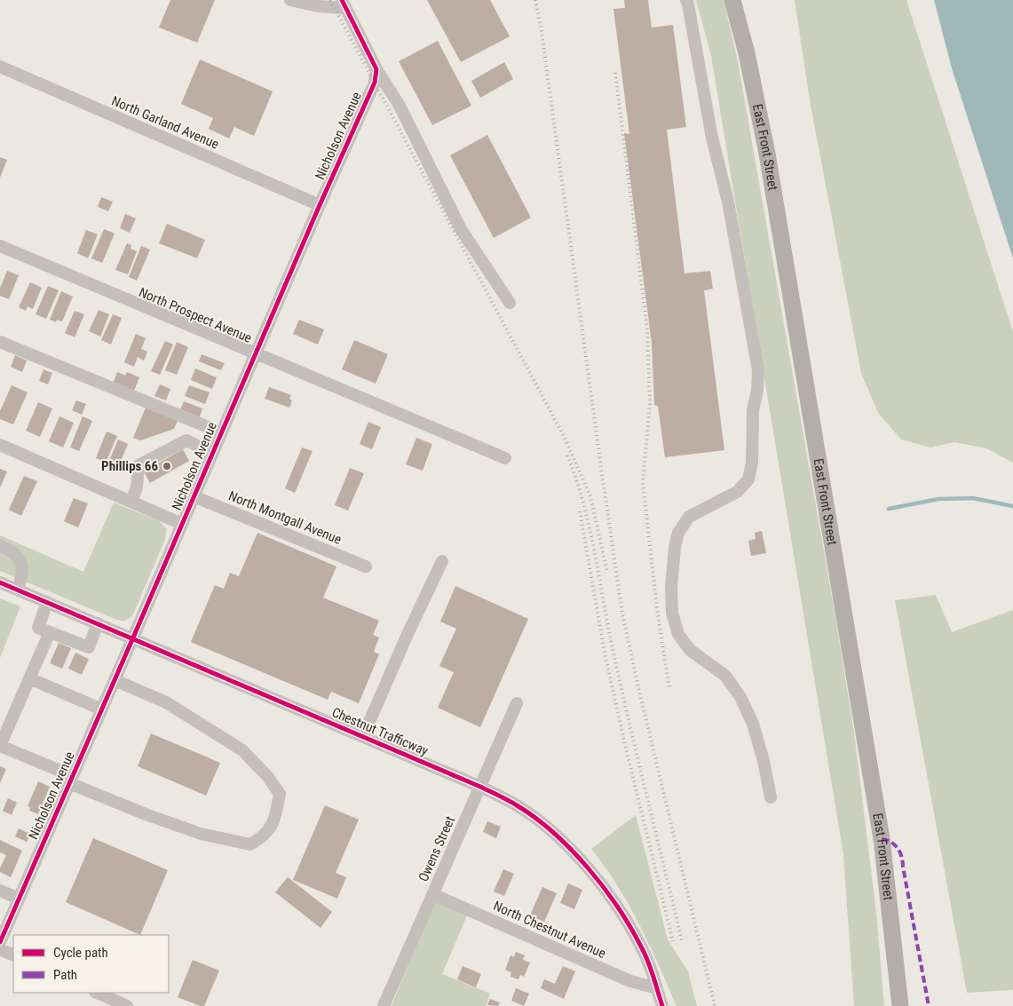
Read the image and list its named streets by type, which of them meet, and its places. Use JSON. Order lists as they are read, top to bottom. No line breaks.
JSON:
{"streets":{"main road":["East Front Street"],"street":["North Garland Avenue","Nicholson Avenue","North Prospect Avenue","North Montgall Avenue","Chestnut Trafficway","Owens Street","North Chestnut Avenue"]},"crossings":[["North Garland Avenue","Nicholson Avenue"],["Nicholson Avenue","North Prospect Avenue"],["Nicholson Avenue","North Montgall Avenue"],["Nicholson Avenue","Chestnut Trafficway"],["Chestnut Trafficway","Owens Street"],["Chestnut Trafficway","North Chestnut Avenue"],["Owens Street","North Chestnut Avenue"]],"places":["Phillips 66"],"legend":["Cycle path","Path"]}
